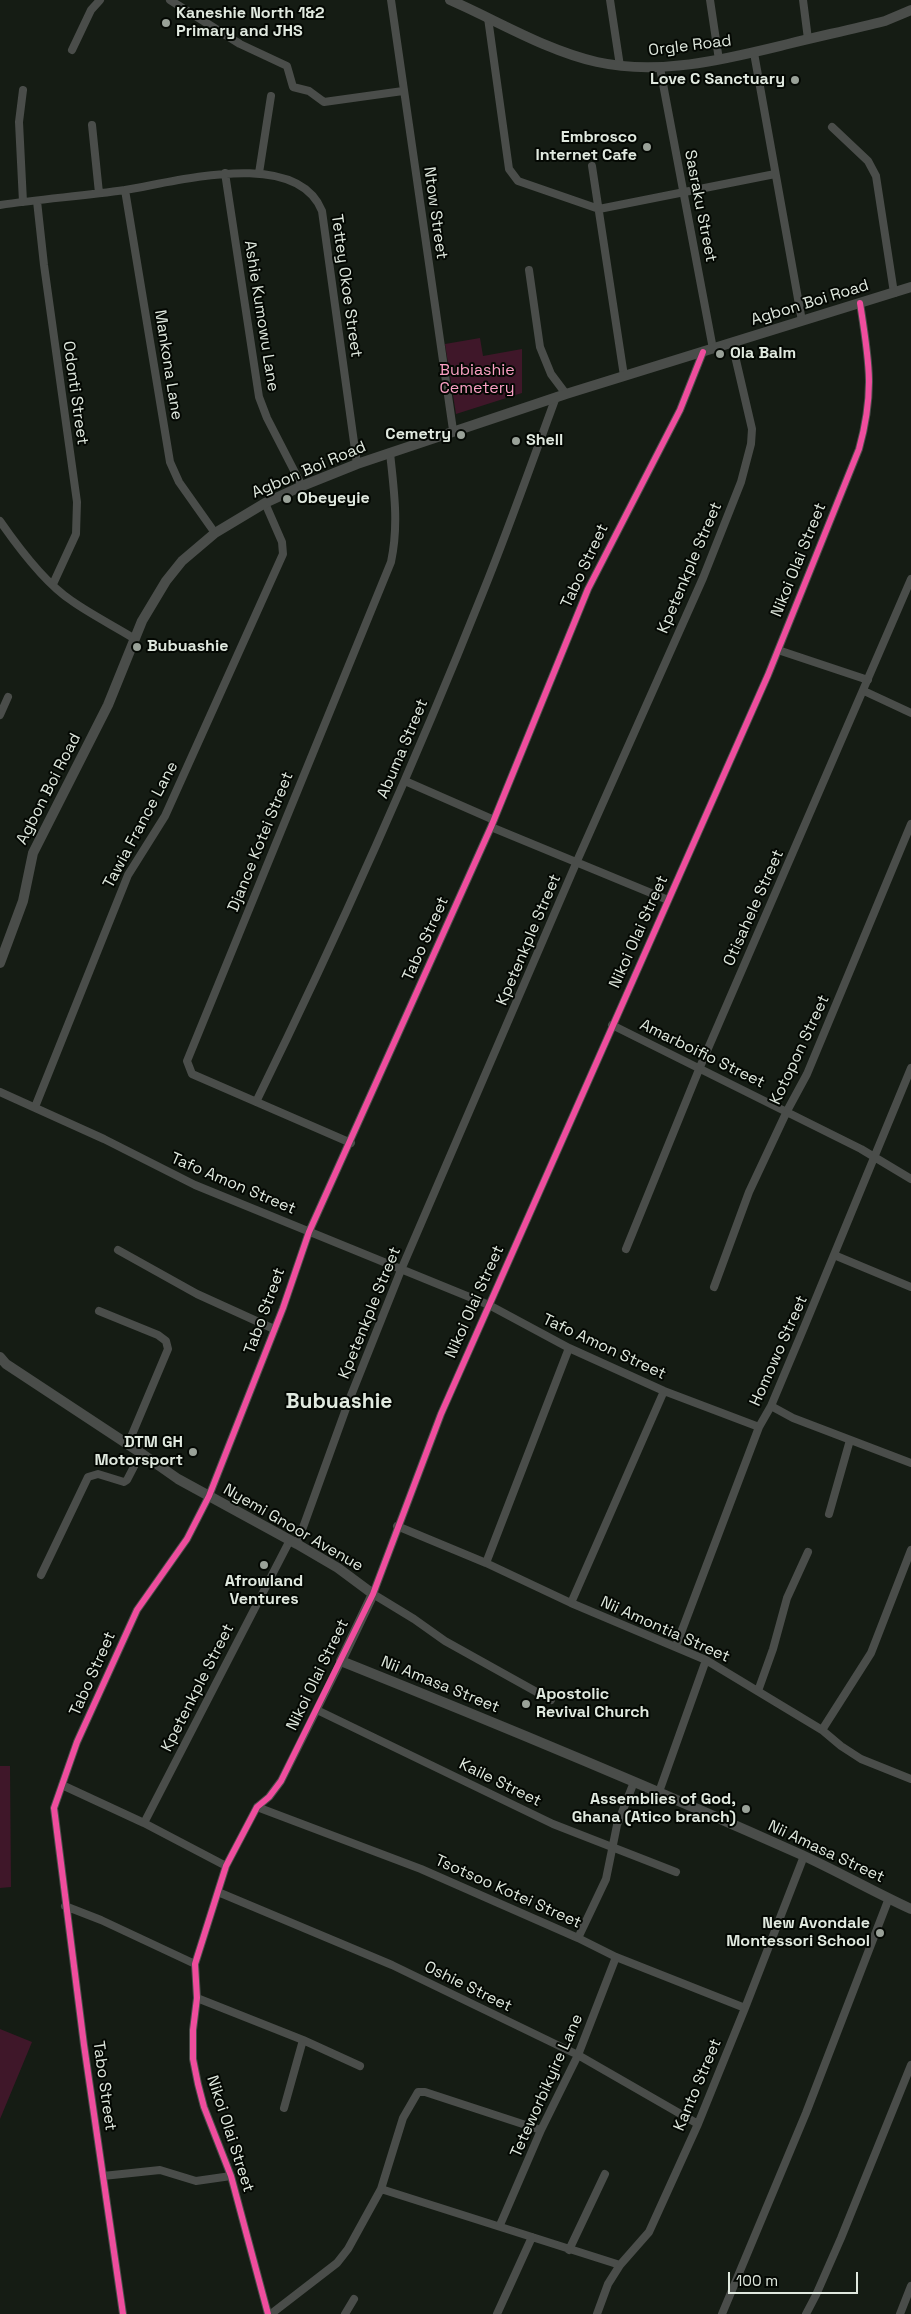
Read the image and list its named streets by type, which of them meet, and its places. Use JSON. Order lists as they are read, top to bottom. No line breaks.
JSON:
{"streets":{"street":["Orgle Road","Sasraku Street","Ntow Street","Tettey Okoe Street","Agbon Boi Road","Ashie Kumowu Lane","Mankona Lane","Odonti Street","Nikoi Olai Street","Tabo Street","Kpetenkple Street","Abuma Street","Tawia France Lane","Djance Kotei Street","Otisahele Street","Kotopon Street","Amarboifio Street","Tafo Amon Street","Homowo Street","Nyemi Gnoor Avenue","Nii Amontia Street","Nii Amasa Street","Kaile Street","Tsotsoo Kotei Street","Oshie Street","Kanto Street","Teteworbikyire Lane"]},"crossings":[["Orgle Road","Sasraku Street"],["Sasraku Street","Agbon Boi Road"],["Sasraku Street","Tabo Street"],["Ntow Street","Agbon Boi Road"],["Tettey Okoe Street","Agbon Boi Road"],["Tettey Okoe Street","Ashie Kumowu Lane"],["Tettey Okoe Street","Mankona Lane"],["Tettey Okoe Street","Odonti Street"],["Agbon Boi Road","Ashie Kumowu Lane"],["Agbon Boi Road","Mankona Lane"],["Agbon Boi Road","Nikoi Olai Street"],["Agbon Boi Road","Tabo Street"],["Agbon Boi Road","Kpetenkple Street"],["Agbon Boi Road","Abuma Street"],["Agbon Boi Road","Tawia France Lane"],["Agbon Boi Road","Djance Kotei Street"],["Nikoi Olai Street","Amarboifio Street"],["Nikoi Olai Street","Tafo Amon Street"],["Nikoi Olai Street","Nyemi Gnoor Avenue"],["Nikoi Olai Street","Nii Amontia Street"],["Nikoi Olai Street","Nii Amasa Street"],["Nikoi Olai Street","Kaile Street"],["Nikoi Olai Street","Tsotsoo Kotei Street"],["Nikoi Olai Street","Oshie Street"],["Tabo Street","Djance Kotei Street"],["Tabo Street","Tafo Amon Street"],["Tabo Street","Nyemi Gnoor Avenue"],["Kpetenkple Street","Tafo Amon Street"],["Kpetenkple Street","Nyemi Gnoor Avenue"],["Abuma Street","Djance Kotei Street"],["Tawia France Lane","Tafo Amon Street"],["Otisahele Street","Amarboifio Street"],["Kotopon Street","Amarboifio Street"],["Amarboifio Street","Homowo Street"],["Tafo Amon Street","Homowo Street"],["Homowo Street","Nii Amontia Street"],["Nii Amasa Street","Kanto Street"],["Tsotsoo Kotei Street","Kanto Street"],["Tsotsoo Kotei Street","Teteworbikyire Lane"],["Oshie Street","Kanto Street"],["Oshie Street","Teteworbikyire Lane"]],"districts":["Bubuashie"],"parks":["Bubiashie Cemetery"],"places":["Kaneshie North 1&2 Primary and JHS","Love C Sanctuary","Embrosco Internet Cafe","Ola Balm","Cemetry","Shell","Obeyeyie","Bubuashie","DTM GH Motorsport","Afrowland Ventures","Apostolic Revival Church","Assemblies of God, Ghana (Atico branch)","New Avondale Montessori School"],"scale_bar":"100 m"}
